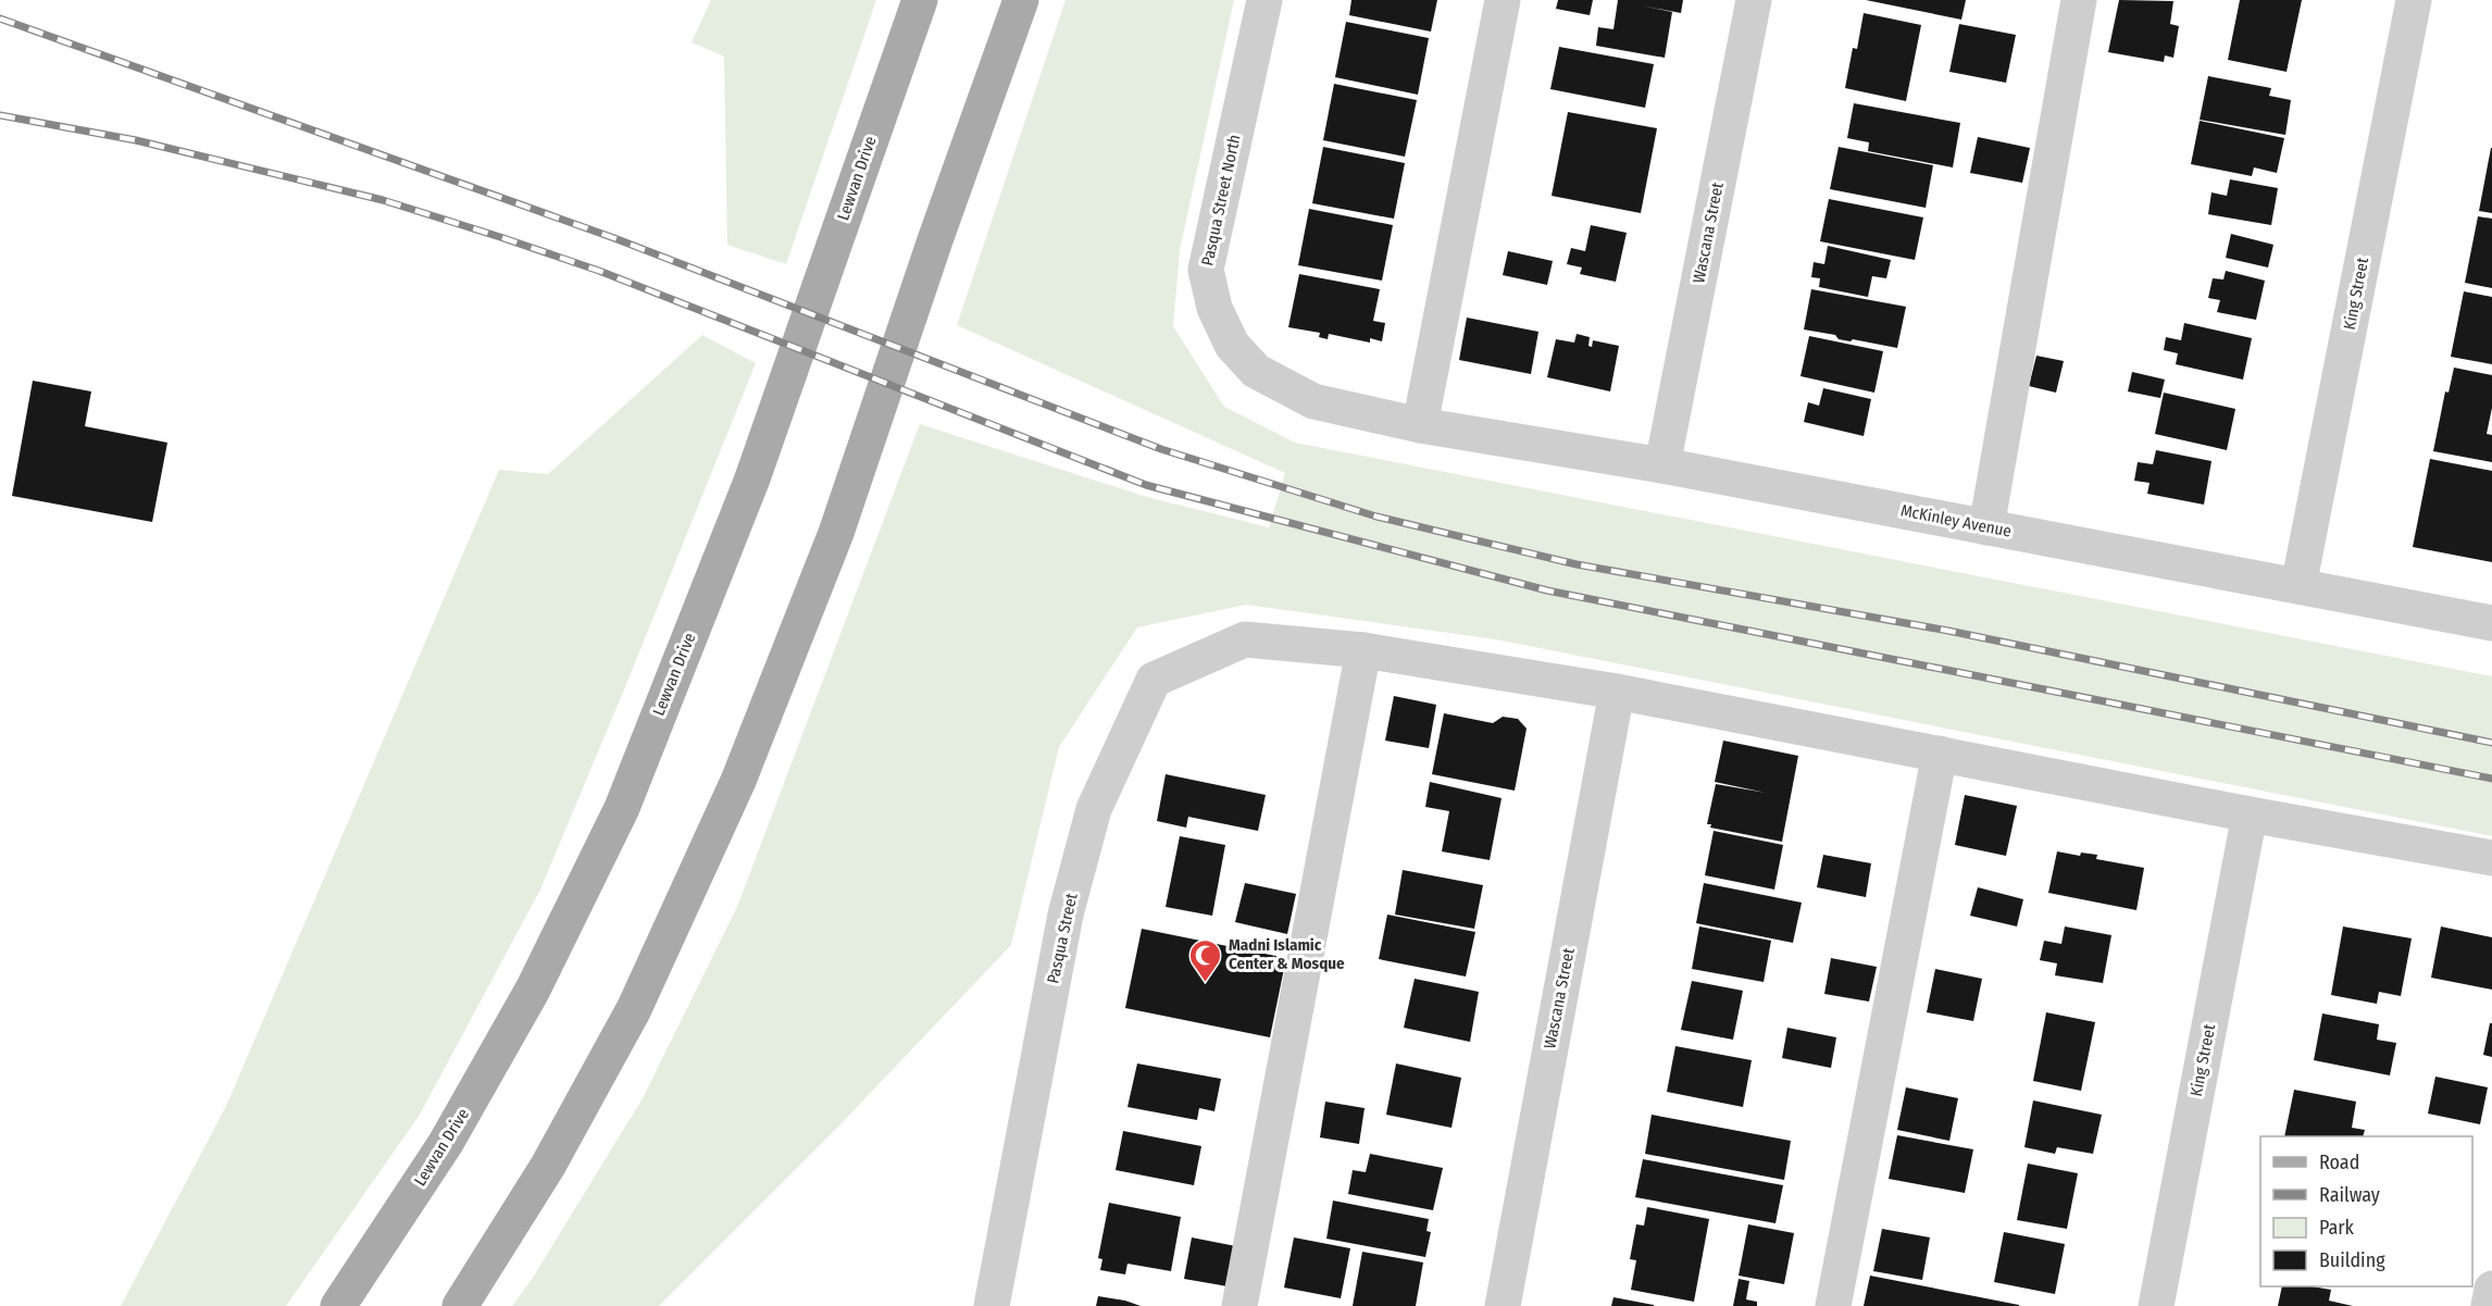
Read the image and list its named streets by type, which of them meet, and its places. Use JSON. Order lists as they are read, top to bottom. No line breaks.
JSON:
{"streets":{"main road":["Lewvan Drive"],"street":["Pasqua Street North","Wascana Street","King Street","McKinley Avenue","Pasqua Street"]},"crossings":[["Pasqua Street North","McKinley Avenue"],["Wascana Street","McKinley Avenue"],["King Street","McKinley Avenue"]],"places":{"mosque":["Madni Islamic Center & Mosque"]},"legend":["Road","Railway","Park","Building"]}
